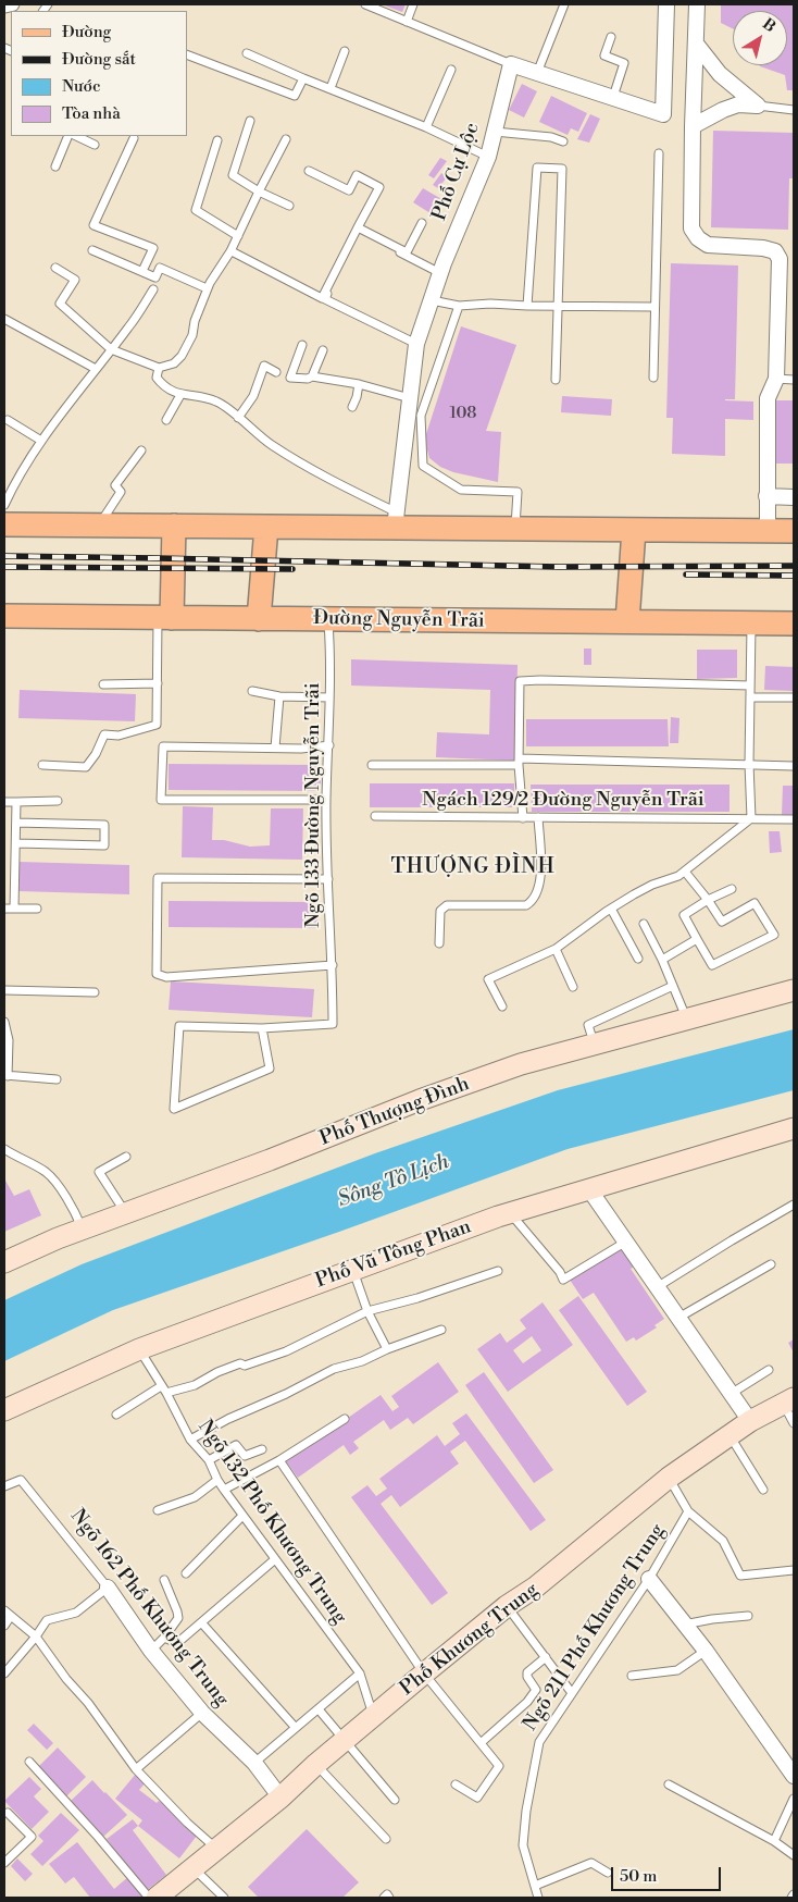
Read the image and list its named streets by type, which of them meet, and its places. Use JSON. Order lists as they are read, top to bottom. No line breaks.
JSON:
{"streets":{"main road":["Đường Nguyễn Trãi","Phố Thượng Đình","Phố Vũ Tông Phan","Phố Khương Trung"],"street":["Phố Cự Lộc","Ngõ 162 Phố Khương Trung"],"lane":["Ngách 129/2 Đường Nguyễn Trãi","Ngõ 133 Đường Nguyễn Trãi","Ngõ 132 Phố Khương Trung","Ngõ 211 Phố Khương Trung"]},"crossings":[["Đường Nguyễn Trãi","Ngõ 133 Đường Nguyễn Trãi"],["Phố Vũ Tông Phan","Ngõ 132 Phố Khương Trung"],["Ngõ 132 Phố Khương Trung","Phố Khương Trung"],["Ngõ 162 Phố Khương Trung","Phố Khương Trung"],["Ngõ 211 Phố Khương Trung","Phố Khương Trung"]],"districts":["THƯỢNG ĐÌNH"],"water":["Sông Tô Lịch"],"house_numbers":["108"],"legend":["Đường","Đường sắt","Nước","Tòa nhà"],"scale_bar":"50 m","north":"top right"}
